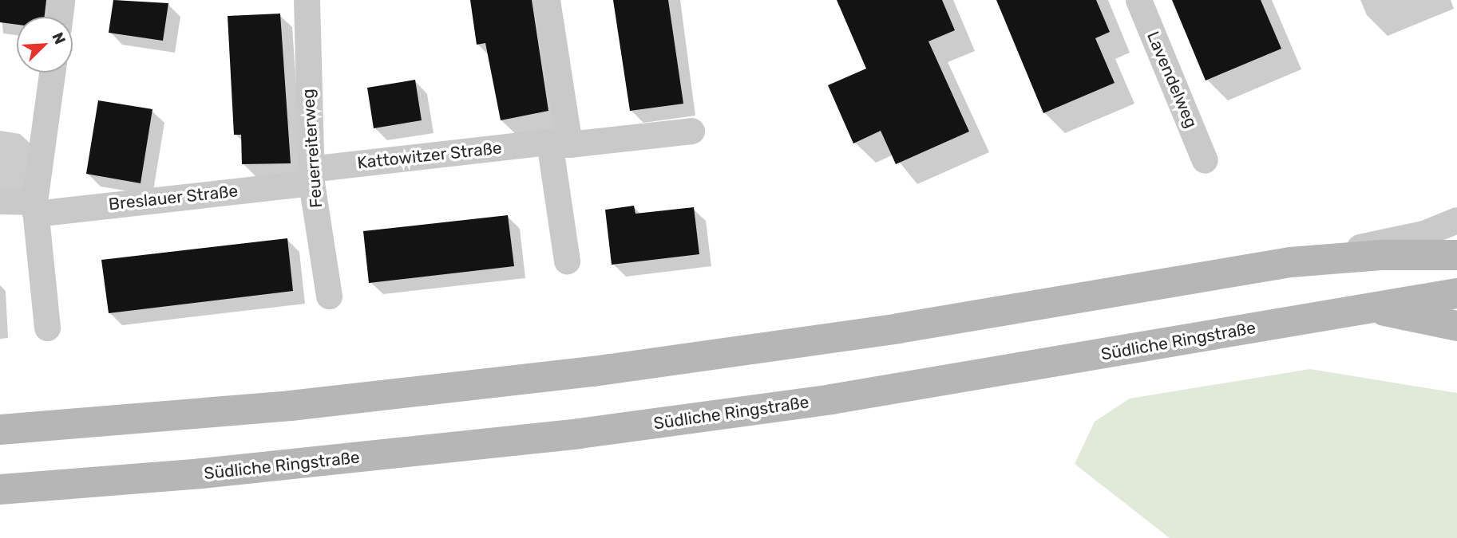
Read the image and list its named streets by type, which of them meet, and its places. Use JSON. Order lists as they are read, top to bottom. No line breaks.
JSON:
{"streets":{"main road":["Südliche Ringstraße"],"street":["Lavendelweg","Feuerreiterweg","Kattowitzer Straße","Breslauer Straße"]},"crossings":[["Feuerreiterweg","Kattowitzer Straße"],["Feuerreiterweg","Breslauer Straße"],["Kattowitzer Straße","Breslauer Straße"]],"north":"top right"}
